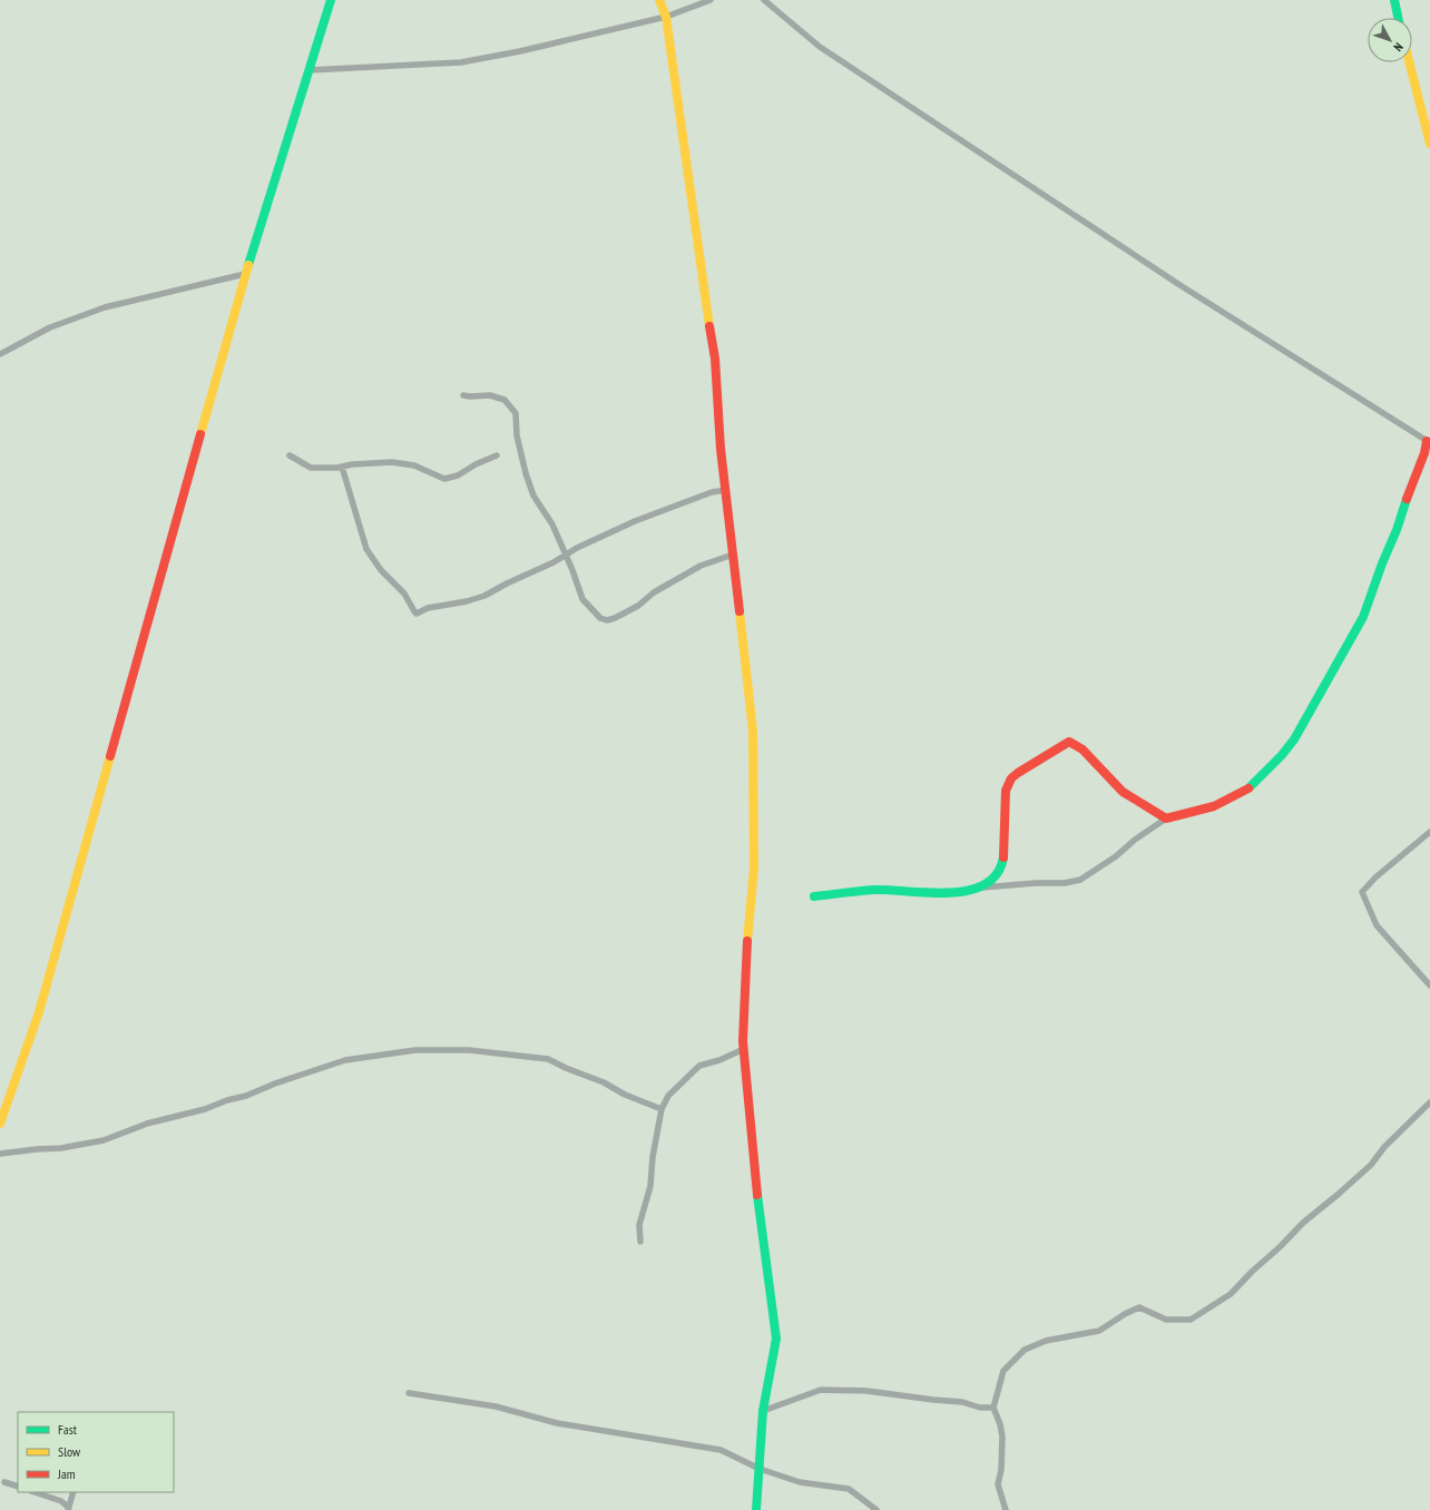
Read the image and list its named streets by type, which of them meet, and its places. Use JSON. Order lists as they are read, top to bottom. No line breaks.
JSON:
{"legend":["Fast","Slow","Jam"],"north":"bottom right"}
